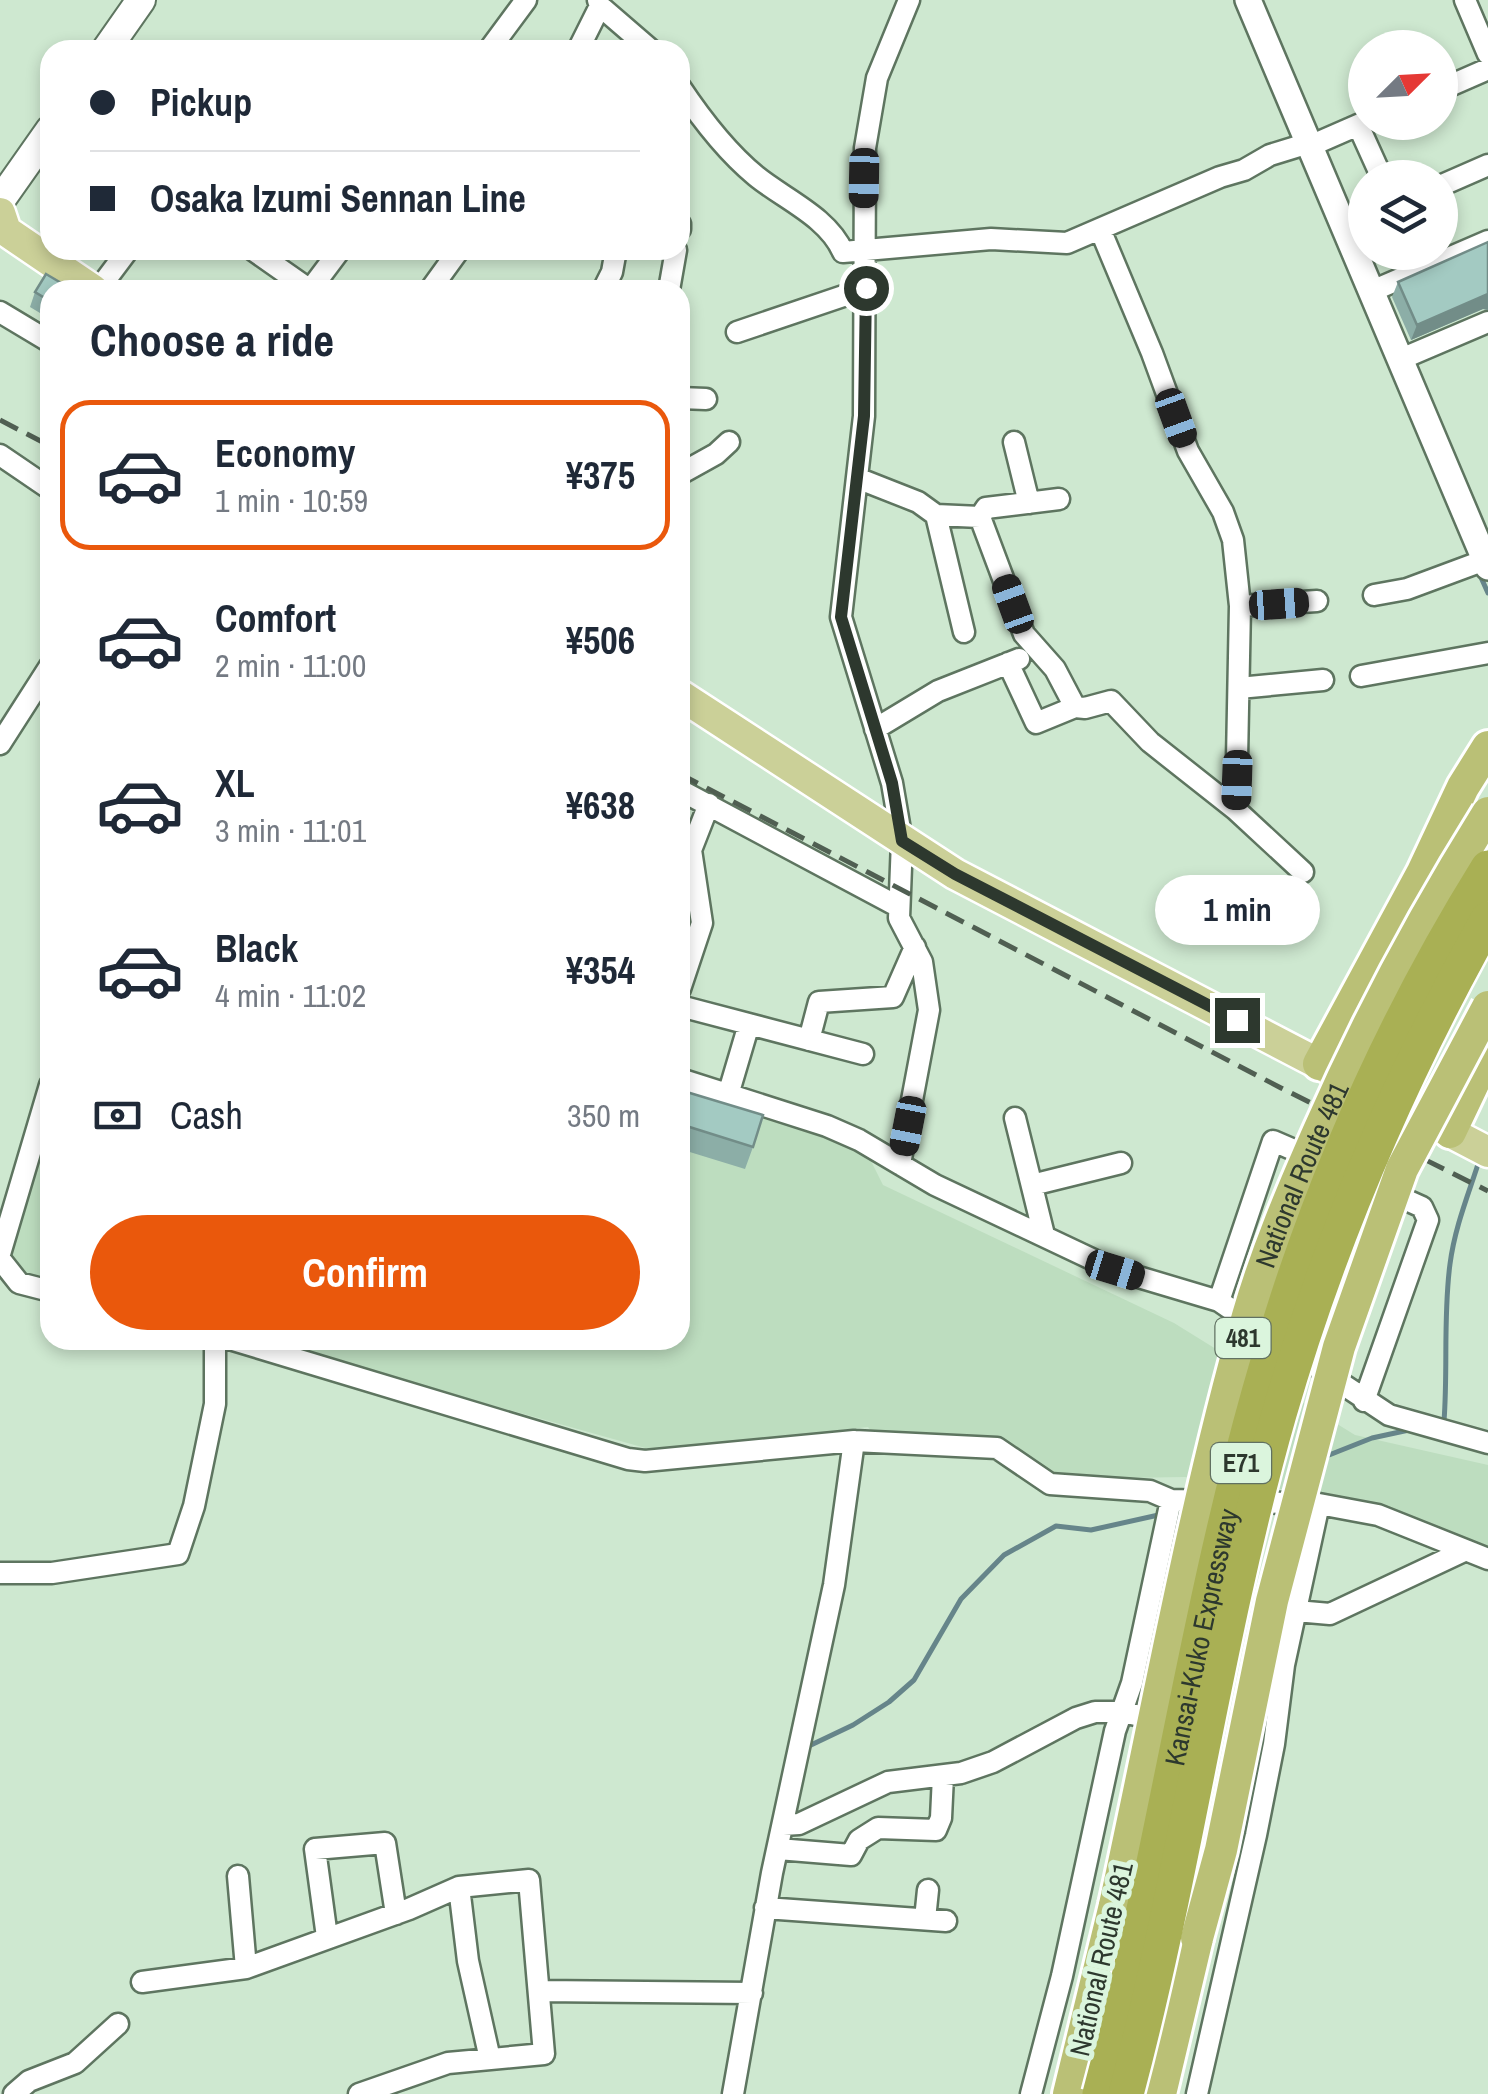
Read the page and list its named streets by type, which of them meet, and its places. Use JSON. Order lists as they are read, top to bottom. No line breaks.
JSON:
{"streets":{"highway":["National Route 481","481","E71","Kansai-Kuko Expressway"]},"north":"top right","page":{"banner":["Pickup","Osaka Izumi Sennan Line"],"heading":"Choose a ride","list":[{"name":"Economy","note":"1 min · 10:59","value":"¥375"},{"name":"Comfort","note":"2 min · 11:00","value":"¥506"},{"name":"XL","note":"3 min · 11:01","value":"¥638"},{"name":"Black","note":"4 min · 11:02","value":"¥354"}],"bubble":"1 min","pay":["Cash","350 m"],"buttons":"Confirm"}}
